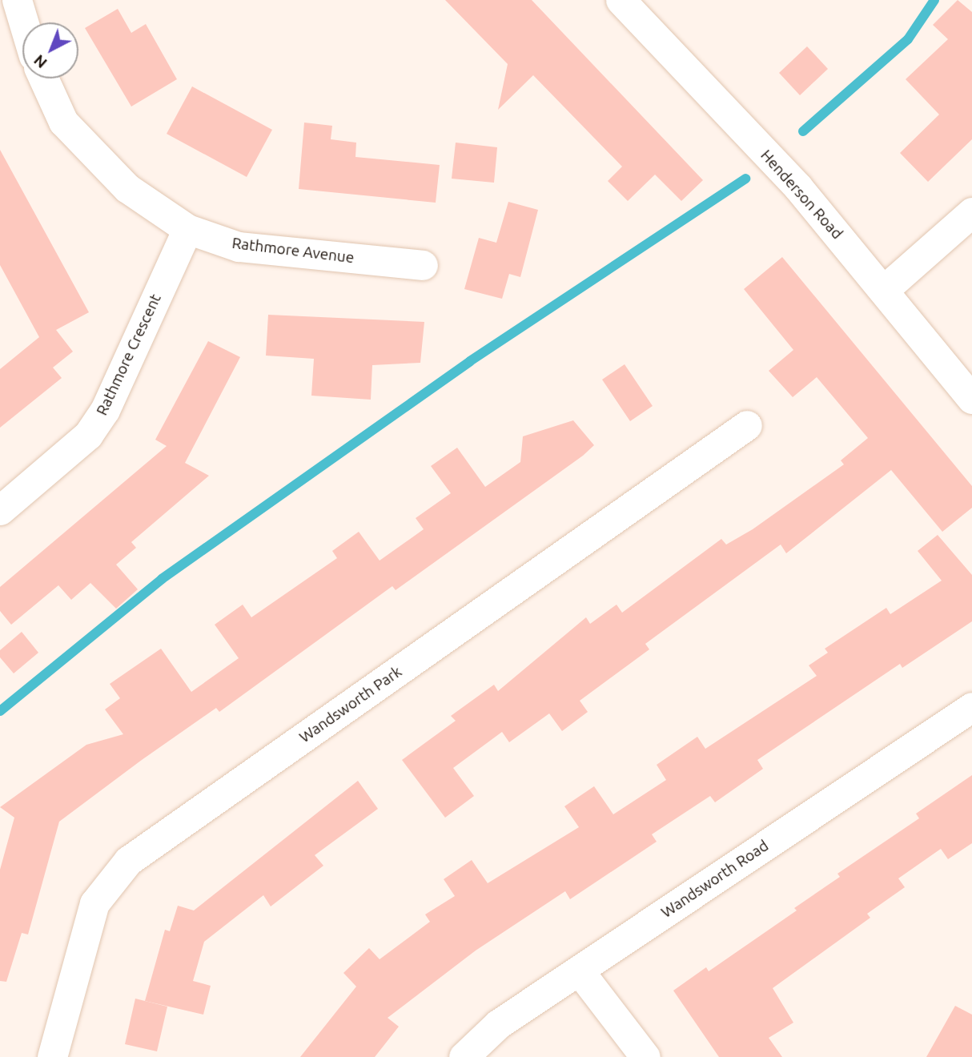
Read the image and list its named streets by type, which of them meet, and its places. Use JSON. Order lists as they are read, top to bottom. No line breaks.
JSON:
{"streets":{"street":["Henderson Road","Rathmore Avenue","Rathmore Crescent","Wandsworth Park","Wandsworth Road"]},"crossings":[["Rathmore Avenue","Rathmore Crescent"]],"north":"bottom left"}
